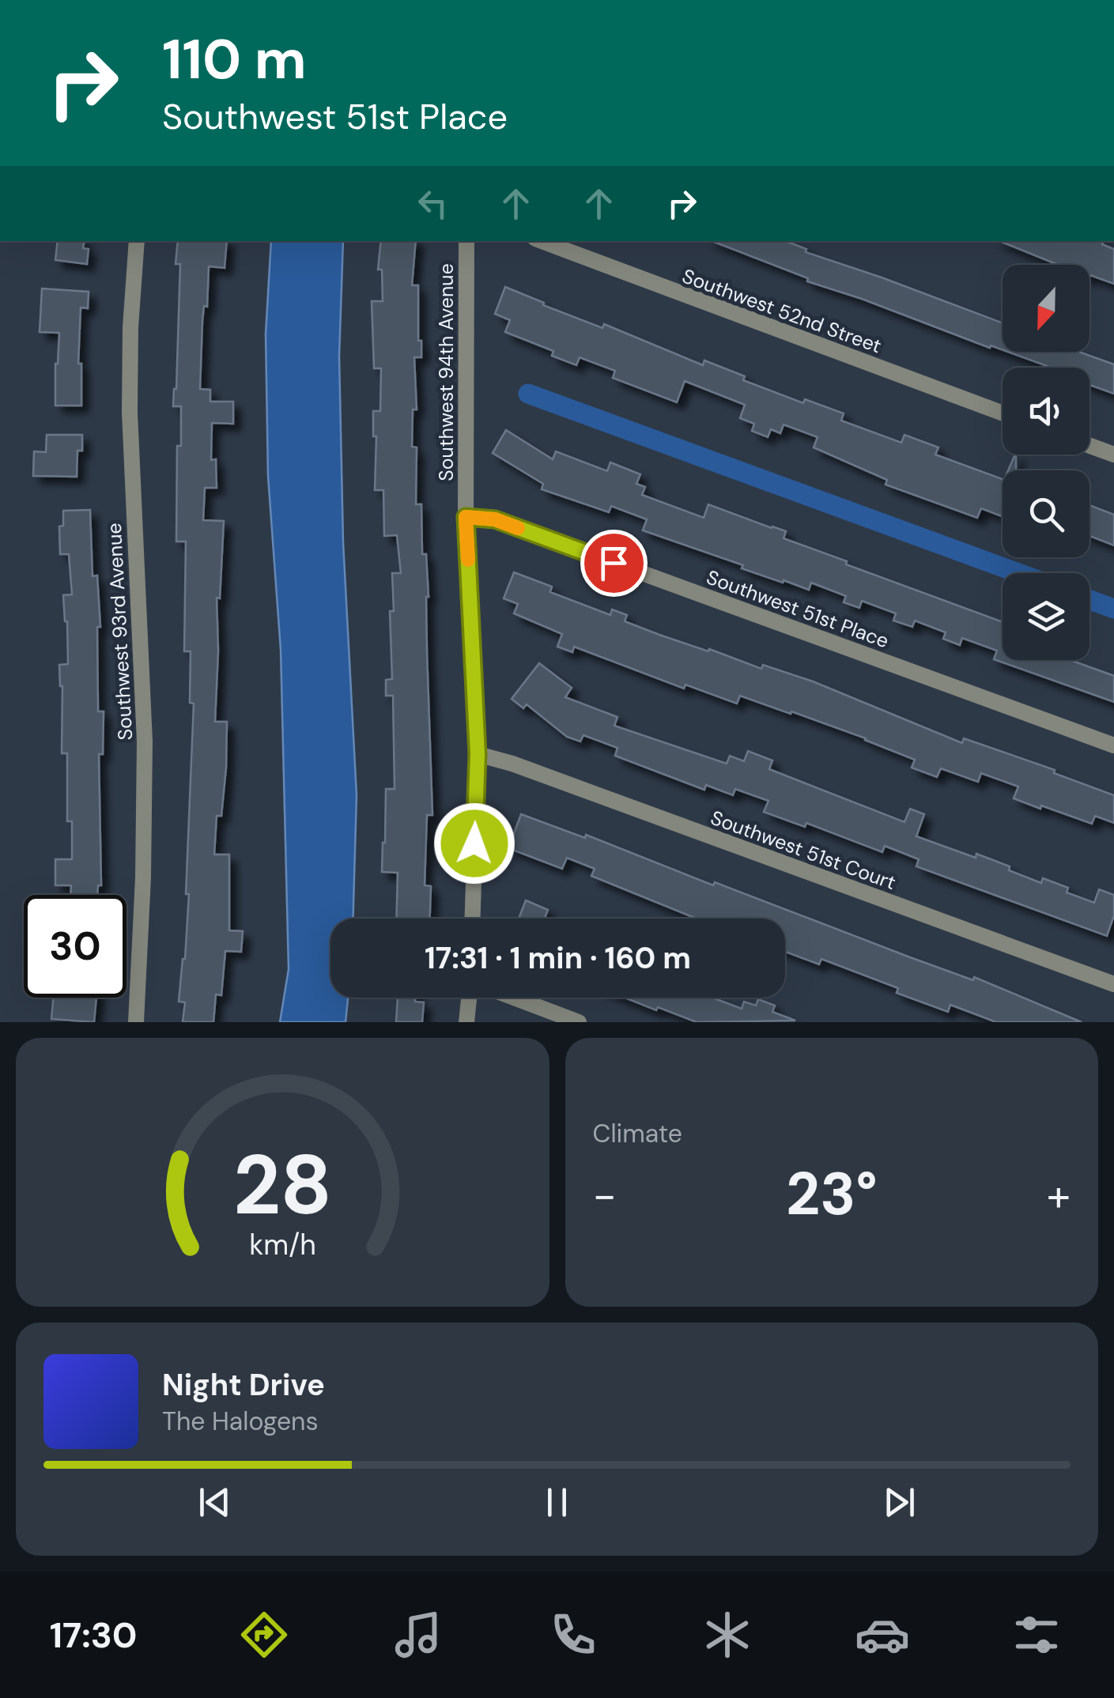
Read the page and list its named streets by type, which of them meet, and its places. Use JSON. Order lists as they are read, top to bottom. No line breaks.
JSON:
{"streets":{"street":["Southwest 52nd Street","Southwest 94th Avenue","Southwest 51st Place","Southwest 93rd Avenue","Southwest 51st Court"]},"crossings":[["Southwest 94th Avenue","Southwest 51st Place"],["Southwest 94th Avenue","Southwest 51st Court"]],"north":"bottom","page":{"turn":["110 m","Southwest 51st Place"],"limit":"30","trip":"17:31 · 1 min · 160 m","tile":"Climate","heat":["−","23°","+"],"song":["Night Drive","The Halogens"],"tabs":"17:30","gauge":["28","km/h"]}}
